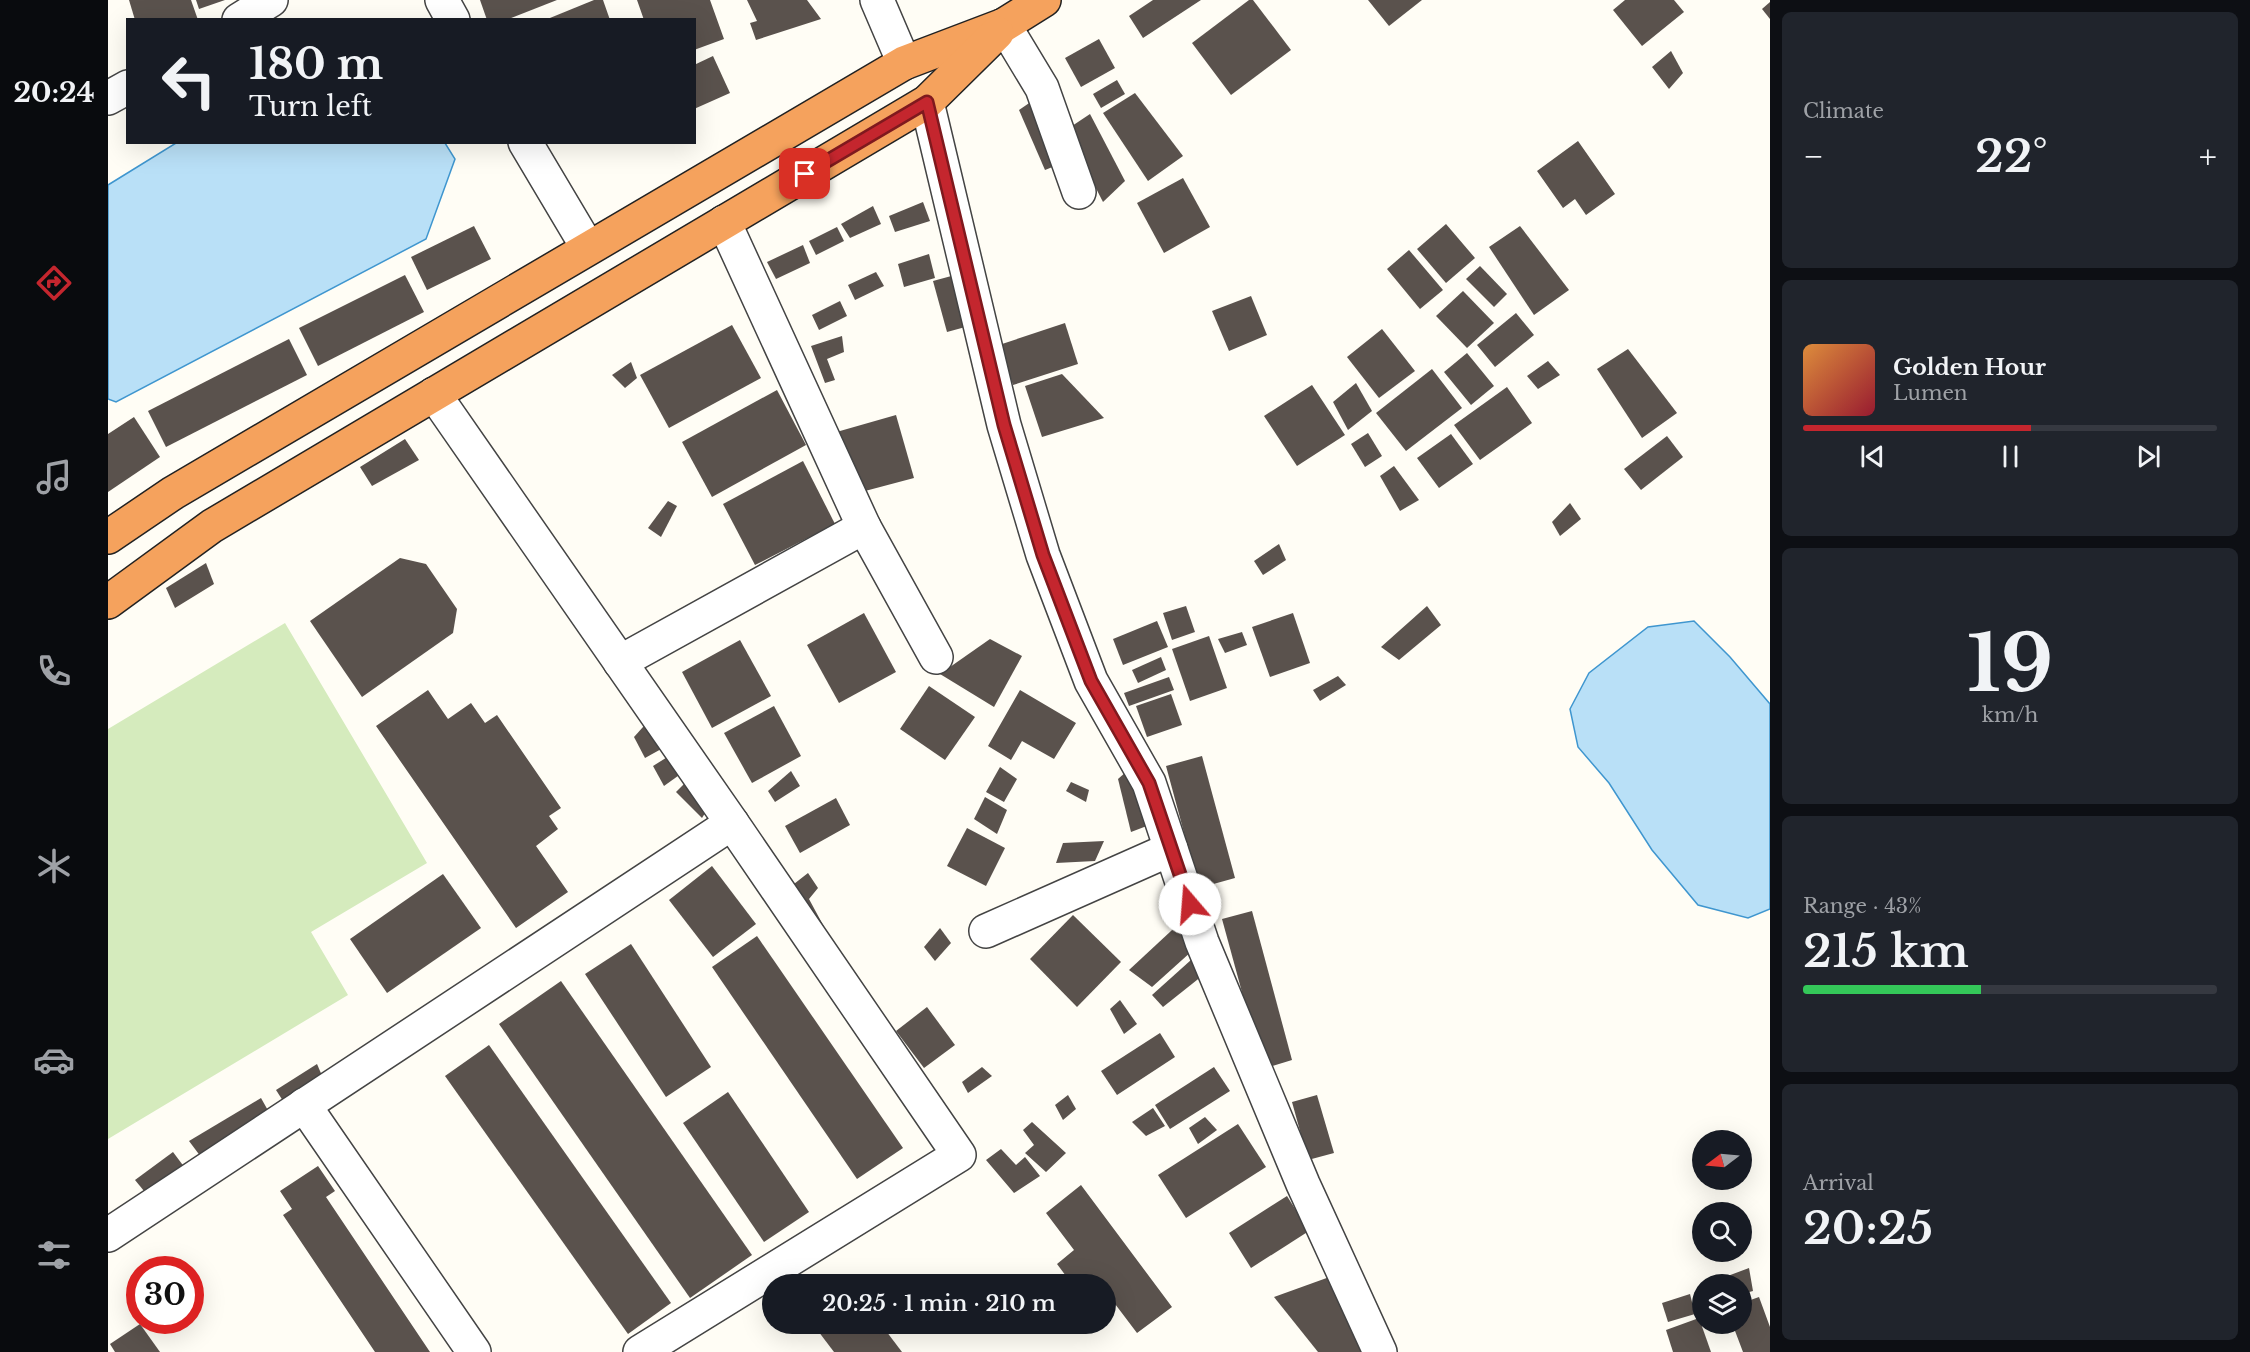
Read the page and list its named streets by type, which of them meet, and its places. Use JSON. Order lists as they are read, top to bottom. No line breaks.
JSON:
{"north":"left","page":{"tabs":"20:24","tile":["Climate",["19","km/h"],["Range · 43%","215 km"],["Arrival","20:25"]],"turn":["180 m","Turn left"],"heat":["−","22°","+"],"song":["Golden Hour","Lumen"],"limit":"30","trip":"20:25 · 1 min · 210 m"}}
